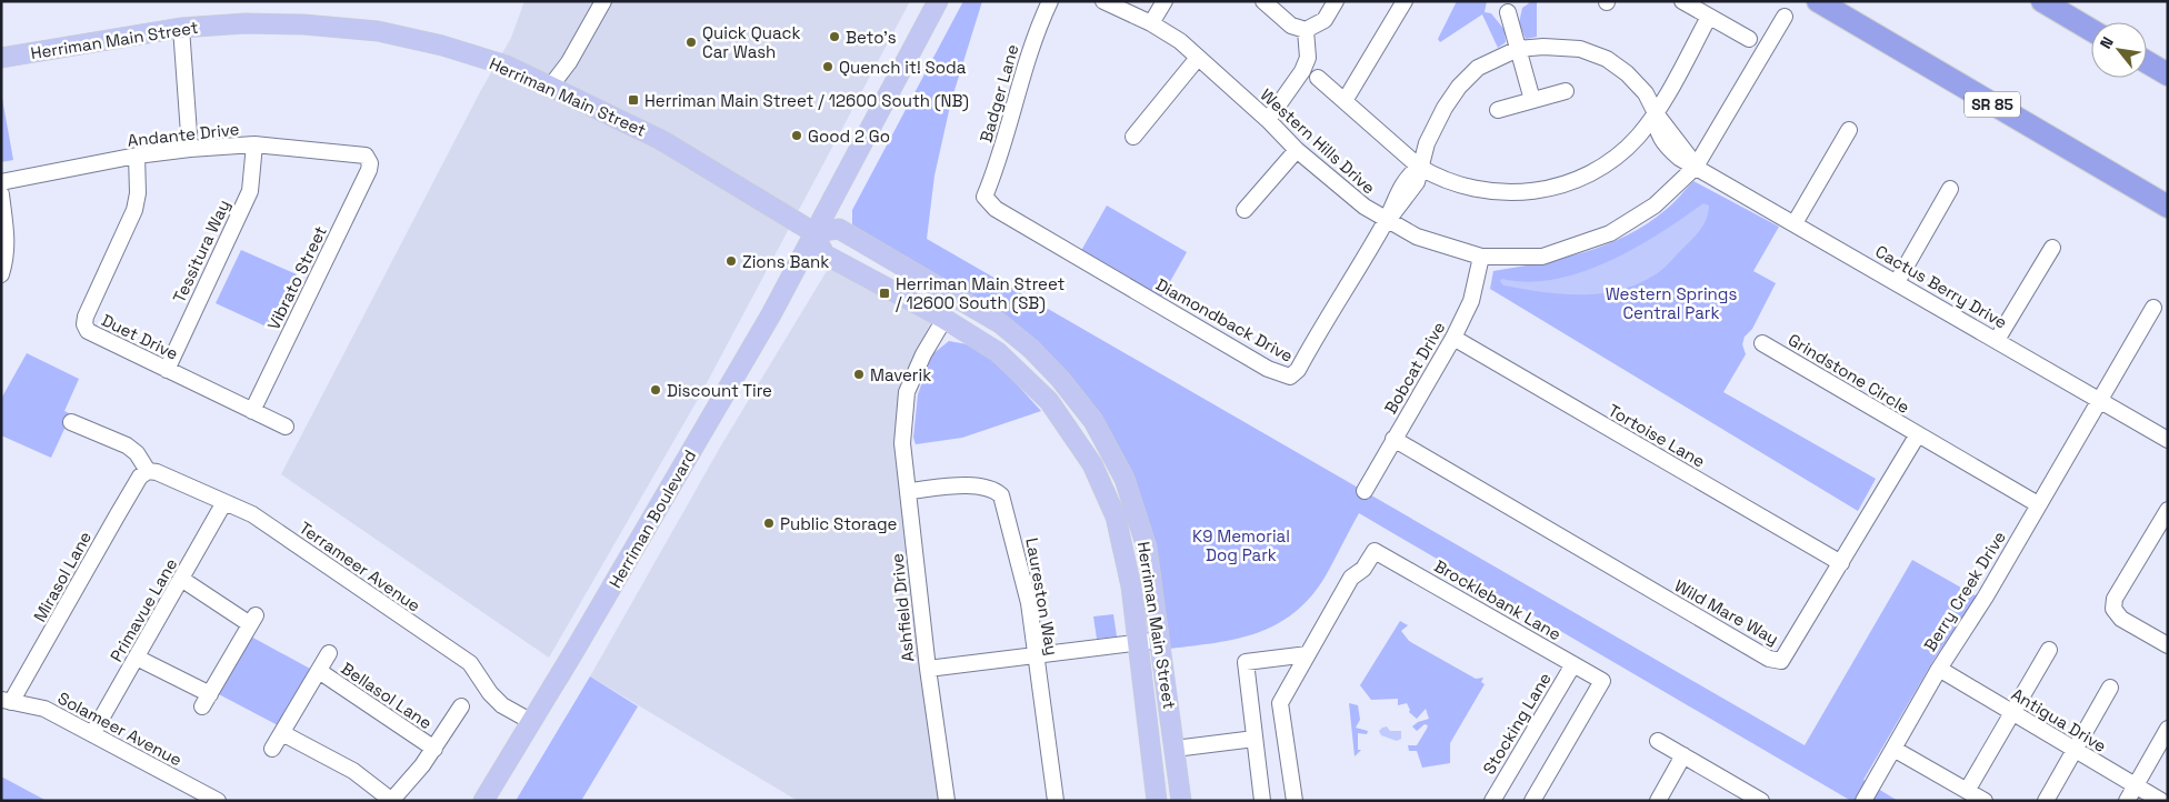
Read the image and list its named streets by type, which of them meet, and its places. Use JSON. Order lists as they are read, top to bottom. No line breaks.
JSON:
{"streets":{"highway":["SR 85"],"main road":["Herriman Main Street","Herriman Boulevard"],"street":["Badger Lane","Andante Drive","Western Hills Drive","Tessitura Way","Vibrato Street","Cactus Berry Drive","Diamondback Drive","Duet Drive","Bobcat Drive","Grindstone Circle","Tortoise Lane","Terrameer Avenue","Mirasol Lane","Berry Creek Drive","Laureston Way","Brocklebank Lane","Ashfield Drive","Primavue Lane","Wild Mare Way","Bellasol Lane","Antigua Drive","Stocking Lane","Solameer Avenue"]},"crossings":[["Herriman Main Street","Herriman Boulevard"],["Herriman Main Street","Ashfield Drive"],["Badger Lane","Diamondback Drive"],["Andante Drive","Tessitura Way"],["Andante Drive","Vibrato Street"],["Andante Drive","Duet Drive"],["Western Hills Drive","Cactus Berry Drive"],["Western Hills Drive","Diamondback Drive"],["Western Hills Drive","Bobcat Drive"],["Tessitura Way","Duet Drive"],["Vibrato Street","Duet Drive"],["Cactus Berry Drive","Berry Creek Drive"],["Bobcat Drive","Tortoise Lane"],["Bobcat Drive","Wild Mare Way"],["Grindstone Circle","Wild Mare Way"],["Tortoise Lane","Wild Mare Way"],["Herriman Boulevard","Terrameer Avenue"],["Terrameer Avenue","Mirasol Lane"],["Terrameer Avenue","Primavue Lane"],["Mirasol Lane","Solameer Avenue"],["Berry Creek Drive","Antigua Drive"],["Laureston Way","Ashfield Drive"],["Brocklebank Lane","Stocking Lane"],["Primavue Lane","Solameer Avenue"]],"parks":["Western Springs Central Park","K9 Memorial Dog Park"],"places":{"other":["Beto's","Quick Quack Car Wash","Quench it! Soda","Good 2 Go","Zions Bank","Maverik","Discount Tire","Public Storage"],"transit":["Herriman Main Street / 12600 South (NB)","Herriman Main Street / 12600 South (SB)"]},"north":"top left"}
